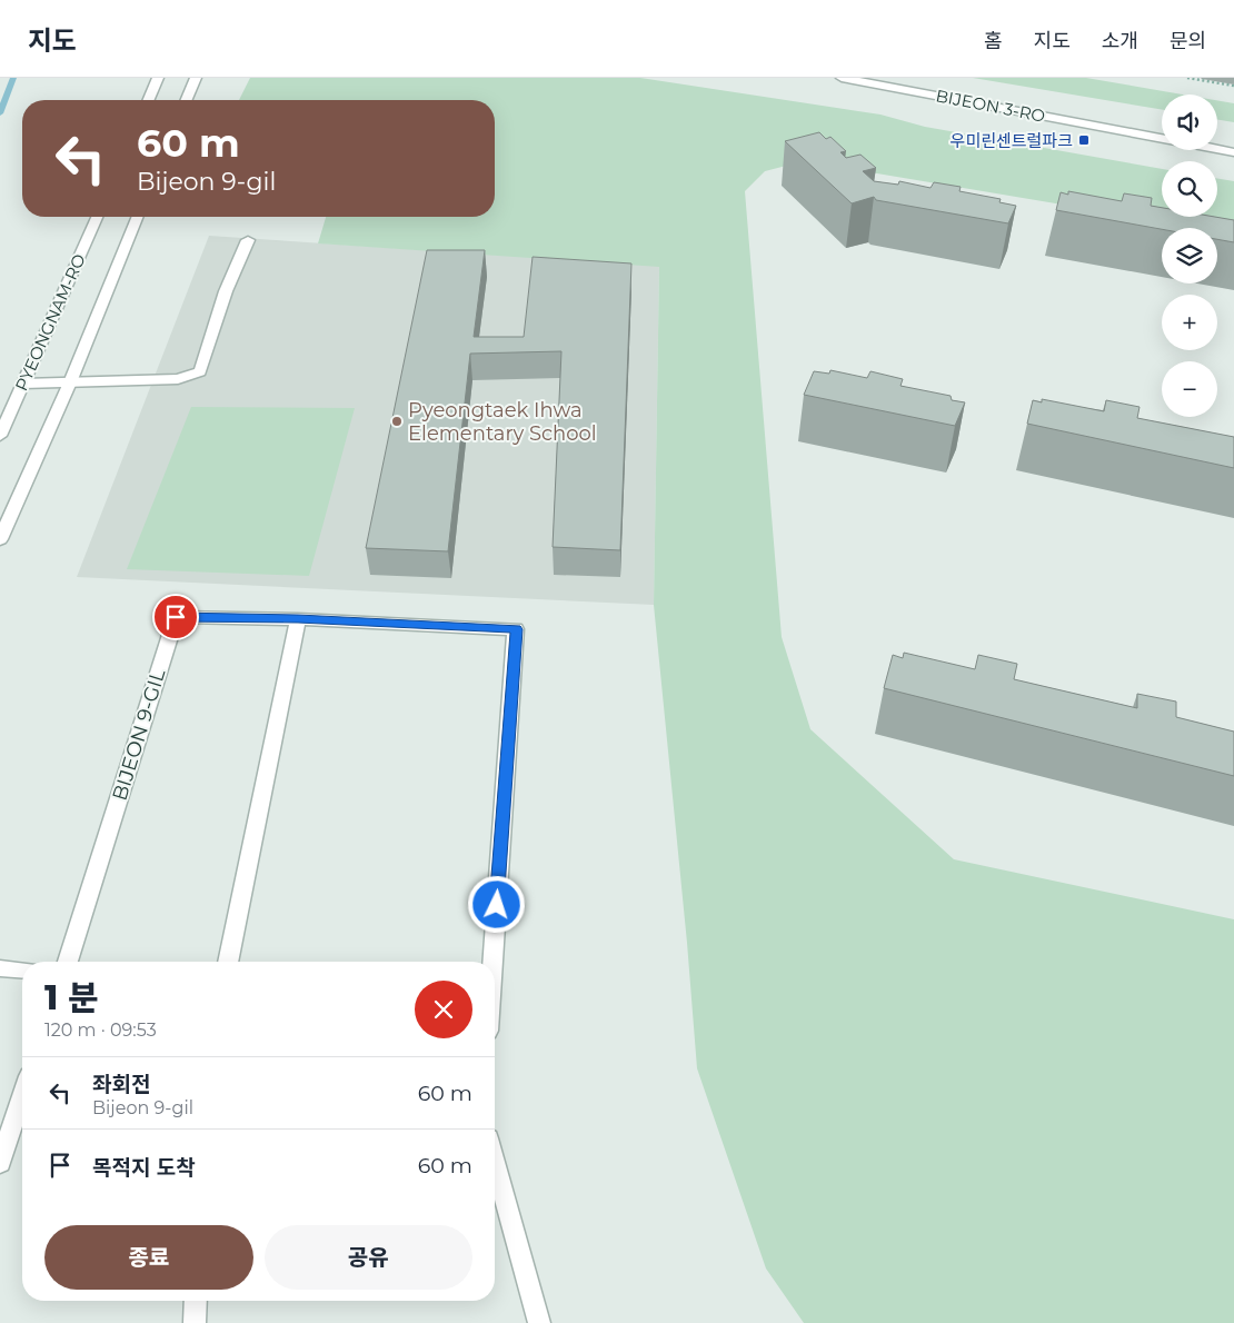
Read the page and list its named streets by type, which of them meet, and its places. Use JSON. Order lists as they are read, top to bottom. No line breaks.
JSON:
{"streets":{"street":["BIJEON 3-RO","PYEONGNAM-RO","BIJEON 9-GIL"]},"places":{"transit":["우미린센트럴파크"],"other":["Pyeongtaek Ihwa Elementary School"]},"page":{"header":"지도","nav":["홈","지도","소개","문의"],"map_buttons":["+","−"],"turn":["60 m","Bijeon 9-gil"],"heading":["1 분","120 m · 09:53"],"list":[{"name":"좌회전","note":"Bijeon 9-gil","value":"60 m"},{"name":"목적지 도착","value":"60 m"}],"buttons":["종료","공유"]}}
